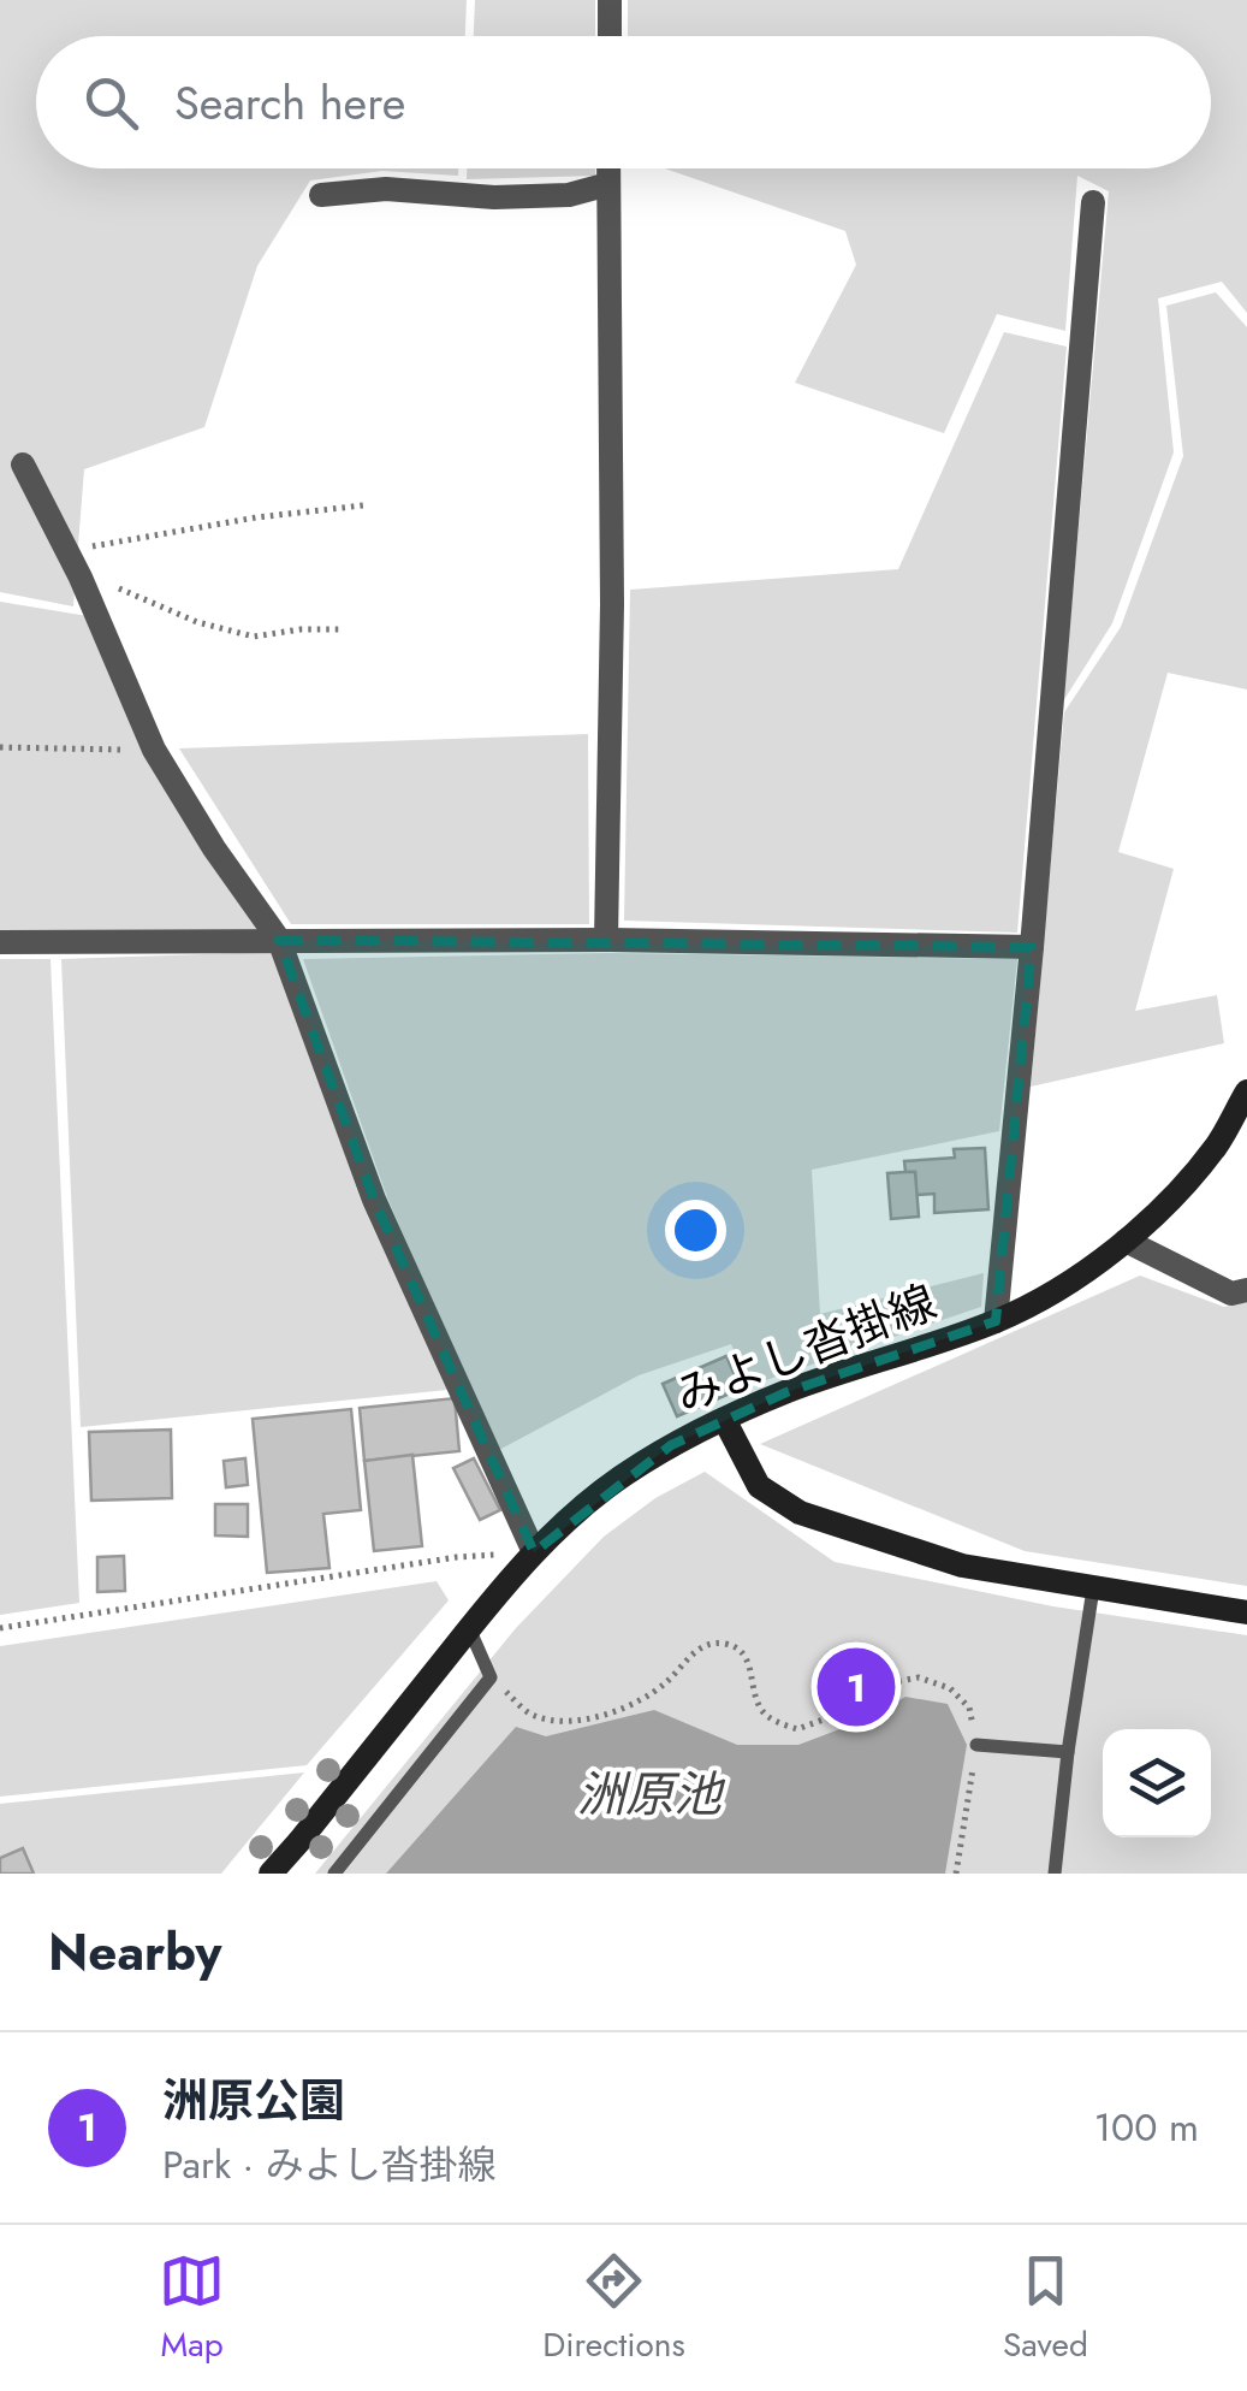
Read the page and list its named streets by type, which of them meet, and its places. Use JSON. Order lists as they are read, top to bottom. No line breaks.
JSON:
{"streets":{"main road":["みよし沓掛線"]},"water":["洲原池"],"page":{"search":"Search here","pins":"1","heading":"Nearby","list":[{"mark":"1","name":"洲原公園","note":"Park · みよし沓掛線","value":"100 m"}],"nav":["Map","Directions","Saved"]}}
